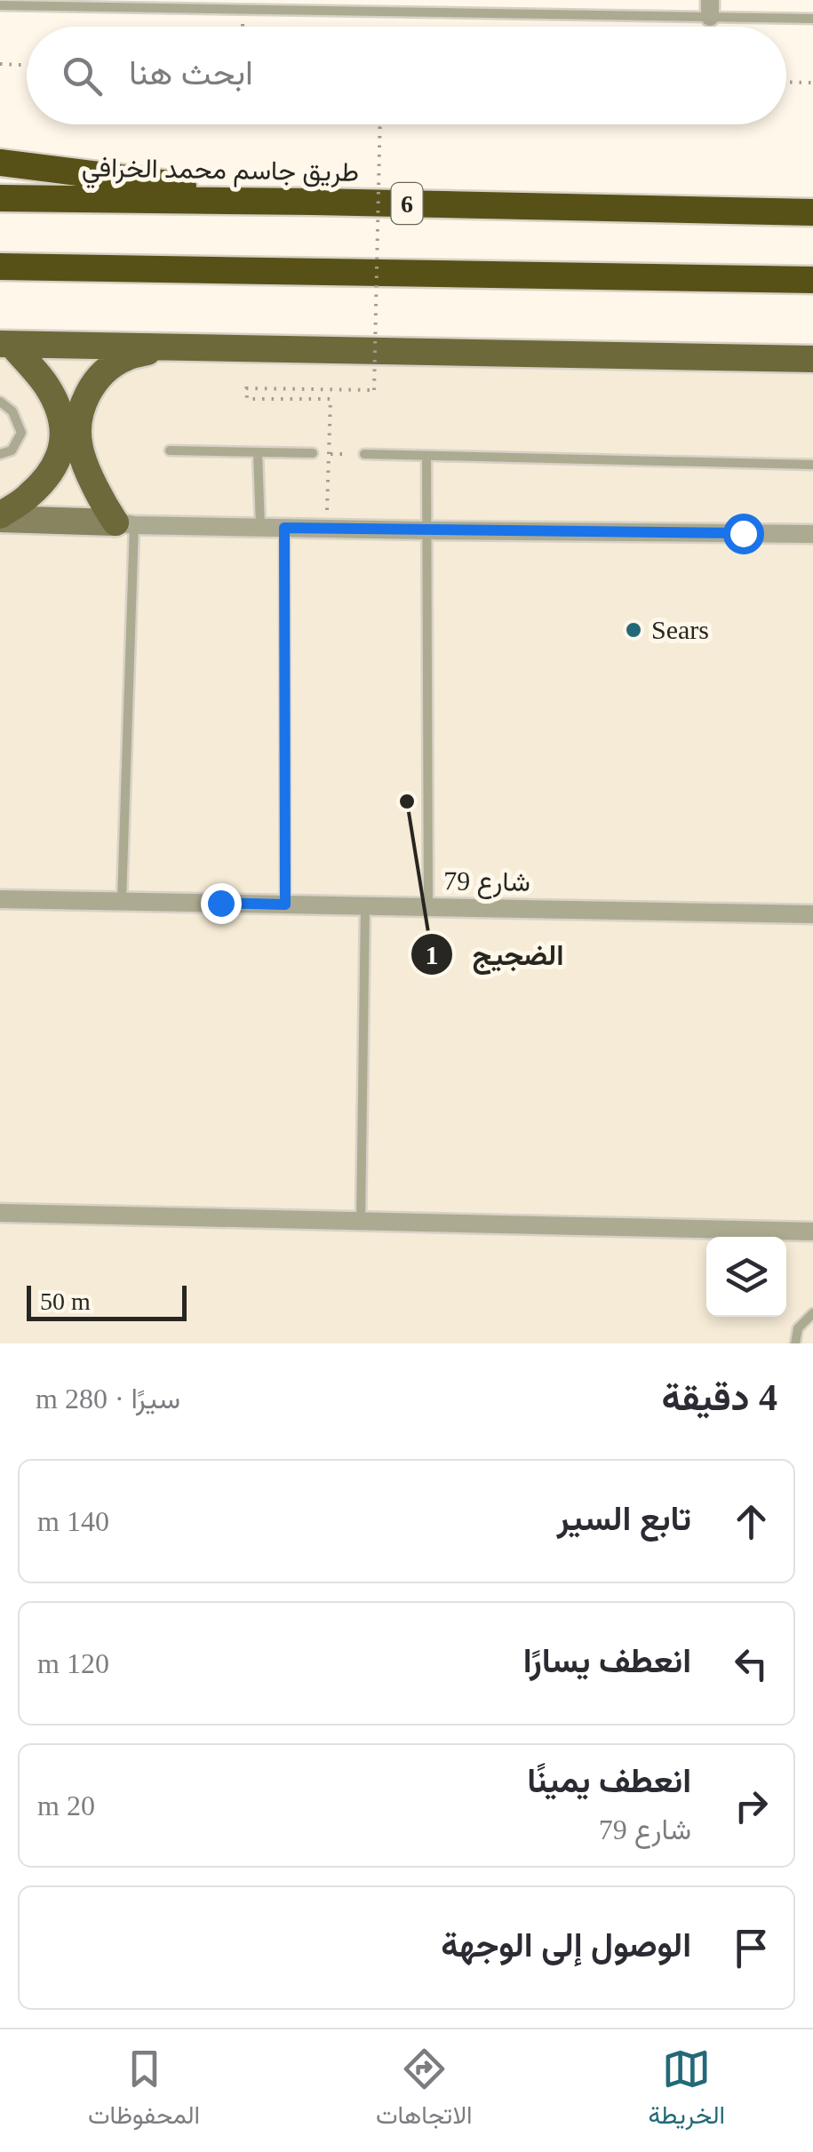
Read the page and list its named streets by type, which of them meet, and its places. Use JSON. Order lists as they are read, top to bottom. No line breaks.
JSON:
{"streets":{"highway":["طريق جاسم محمد الخرافي","6"],"street":["شارع 79"]},"places":["Sears","الضجيج"],"scale_bar":"50 m","page":{"search":"ابحث هنا","scale":"50 m","heading":["4 دقيقة","سيرًا · 280 m"],"list":[["تابع السير","140 m"],["انعطف يسارًا","120 m"],["انعطف يمينًا","شارع 79","20 m"],"الوصول إلى الوجهة"],"nav":["الخريطة","الاتجاهات","المحفوظات"]}}
